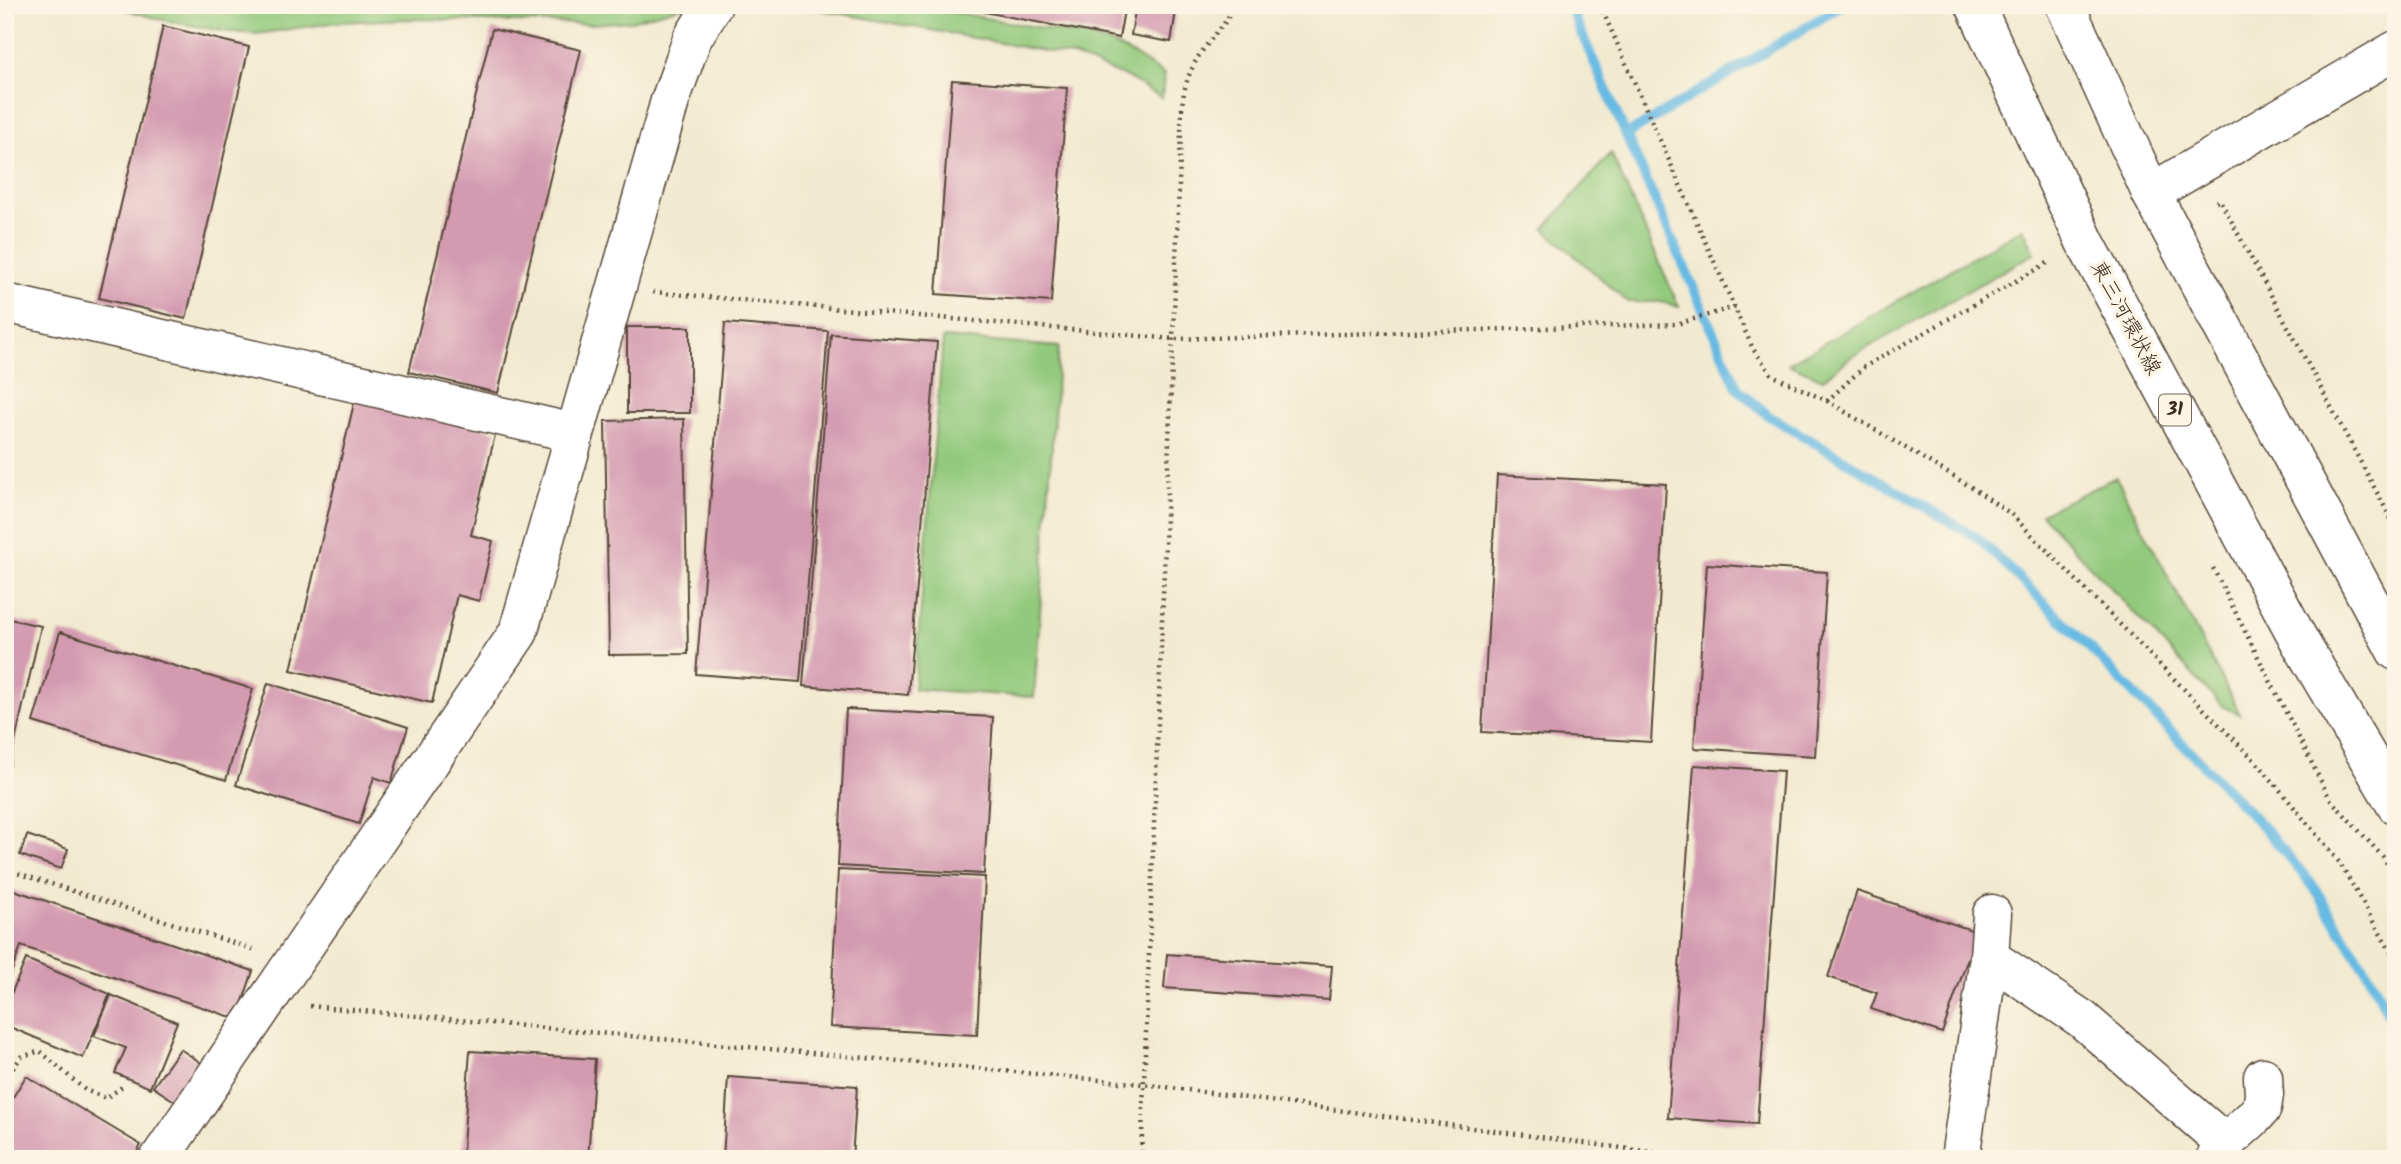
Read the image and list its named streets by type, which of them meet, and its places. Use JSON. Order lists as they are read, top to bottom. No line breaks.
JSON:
{"streets":{"street":["東三河環状線","31"]}}
